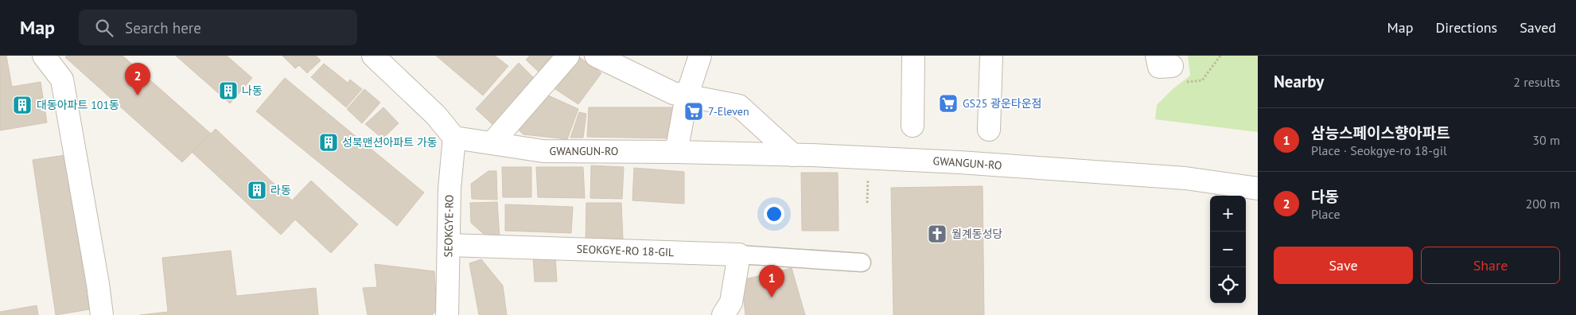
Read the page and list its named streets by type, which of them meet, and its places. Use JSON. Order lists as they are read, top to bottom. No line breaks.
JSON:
{"streets":{"street":["GWANGUN-RO","SEOKGYE-RO","SEOKGYE-RO 18-GIL"]},"crossings":[["GWANGUN-RO","SEOKGYE-RO"],["SEOKGYE-RO","SEOKGYE-RO 18-GIL"]],"places":{"building":["나동","대동아파트 101동","성북맨션아파트 가동","라동"],"supermarket":["GS25 광운타운점","7-Eleven"],"church":["월계동성당"]},"page":{"header":"Map","search":"Search here","nav":["Map","Directions","Saved"],"heading":["Nearby","2 results"],"pins":["2","1"],"list":[{"mark":"1","name":"삼능스페이스향아파트","note":"Place · Seokgye-ro 18-gil","value":"30 m"},{"mark":"2","name":"다동","note":"Place","value":"200 m"}],"map_buttons":["+","−"],"buttons":["Save","Share"]}}
